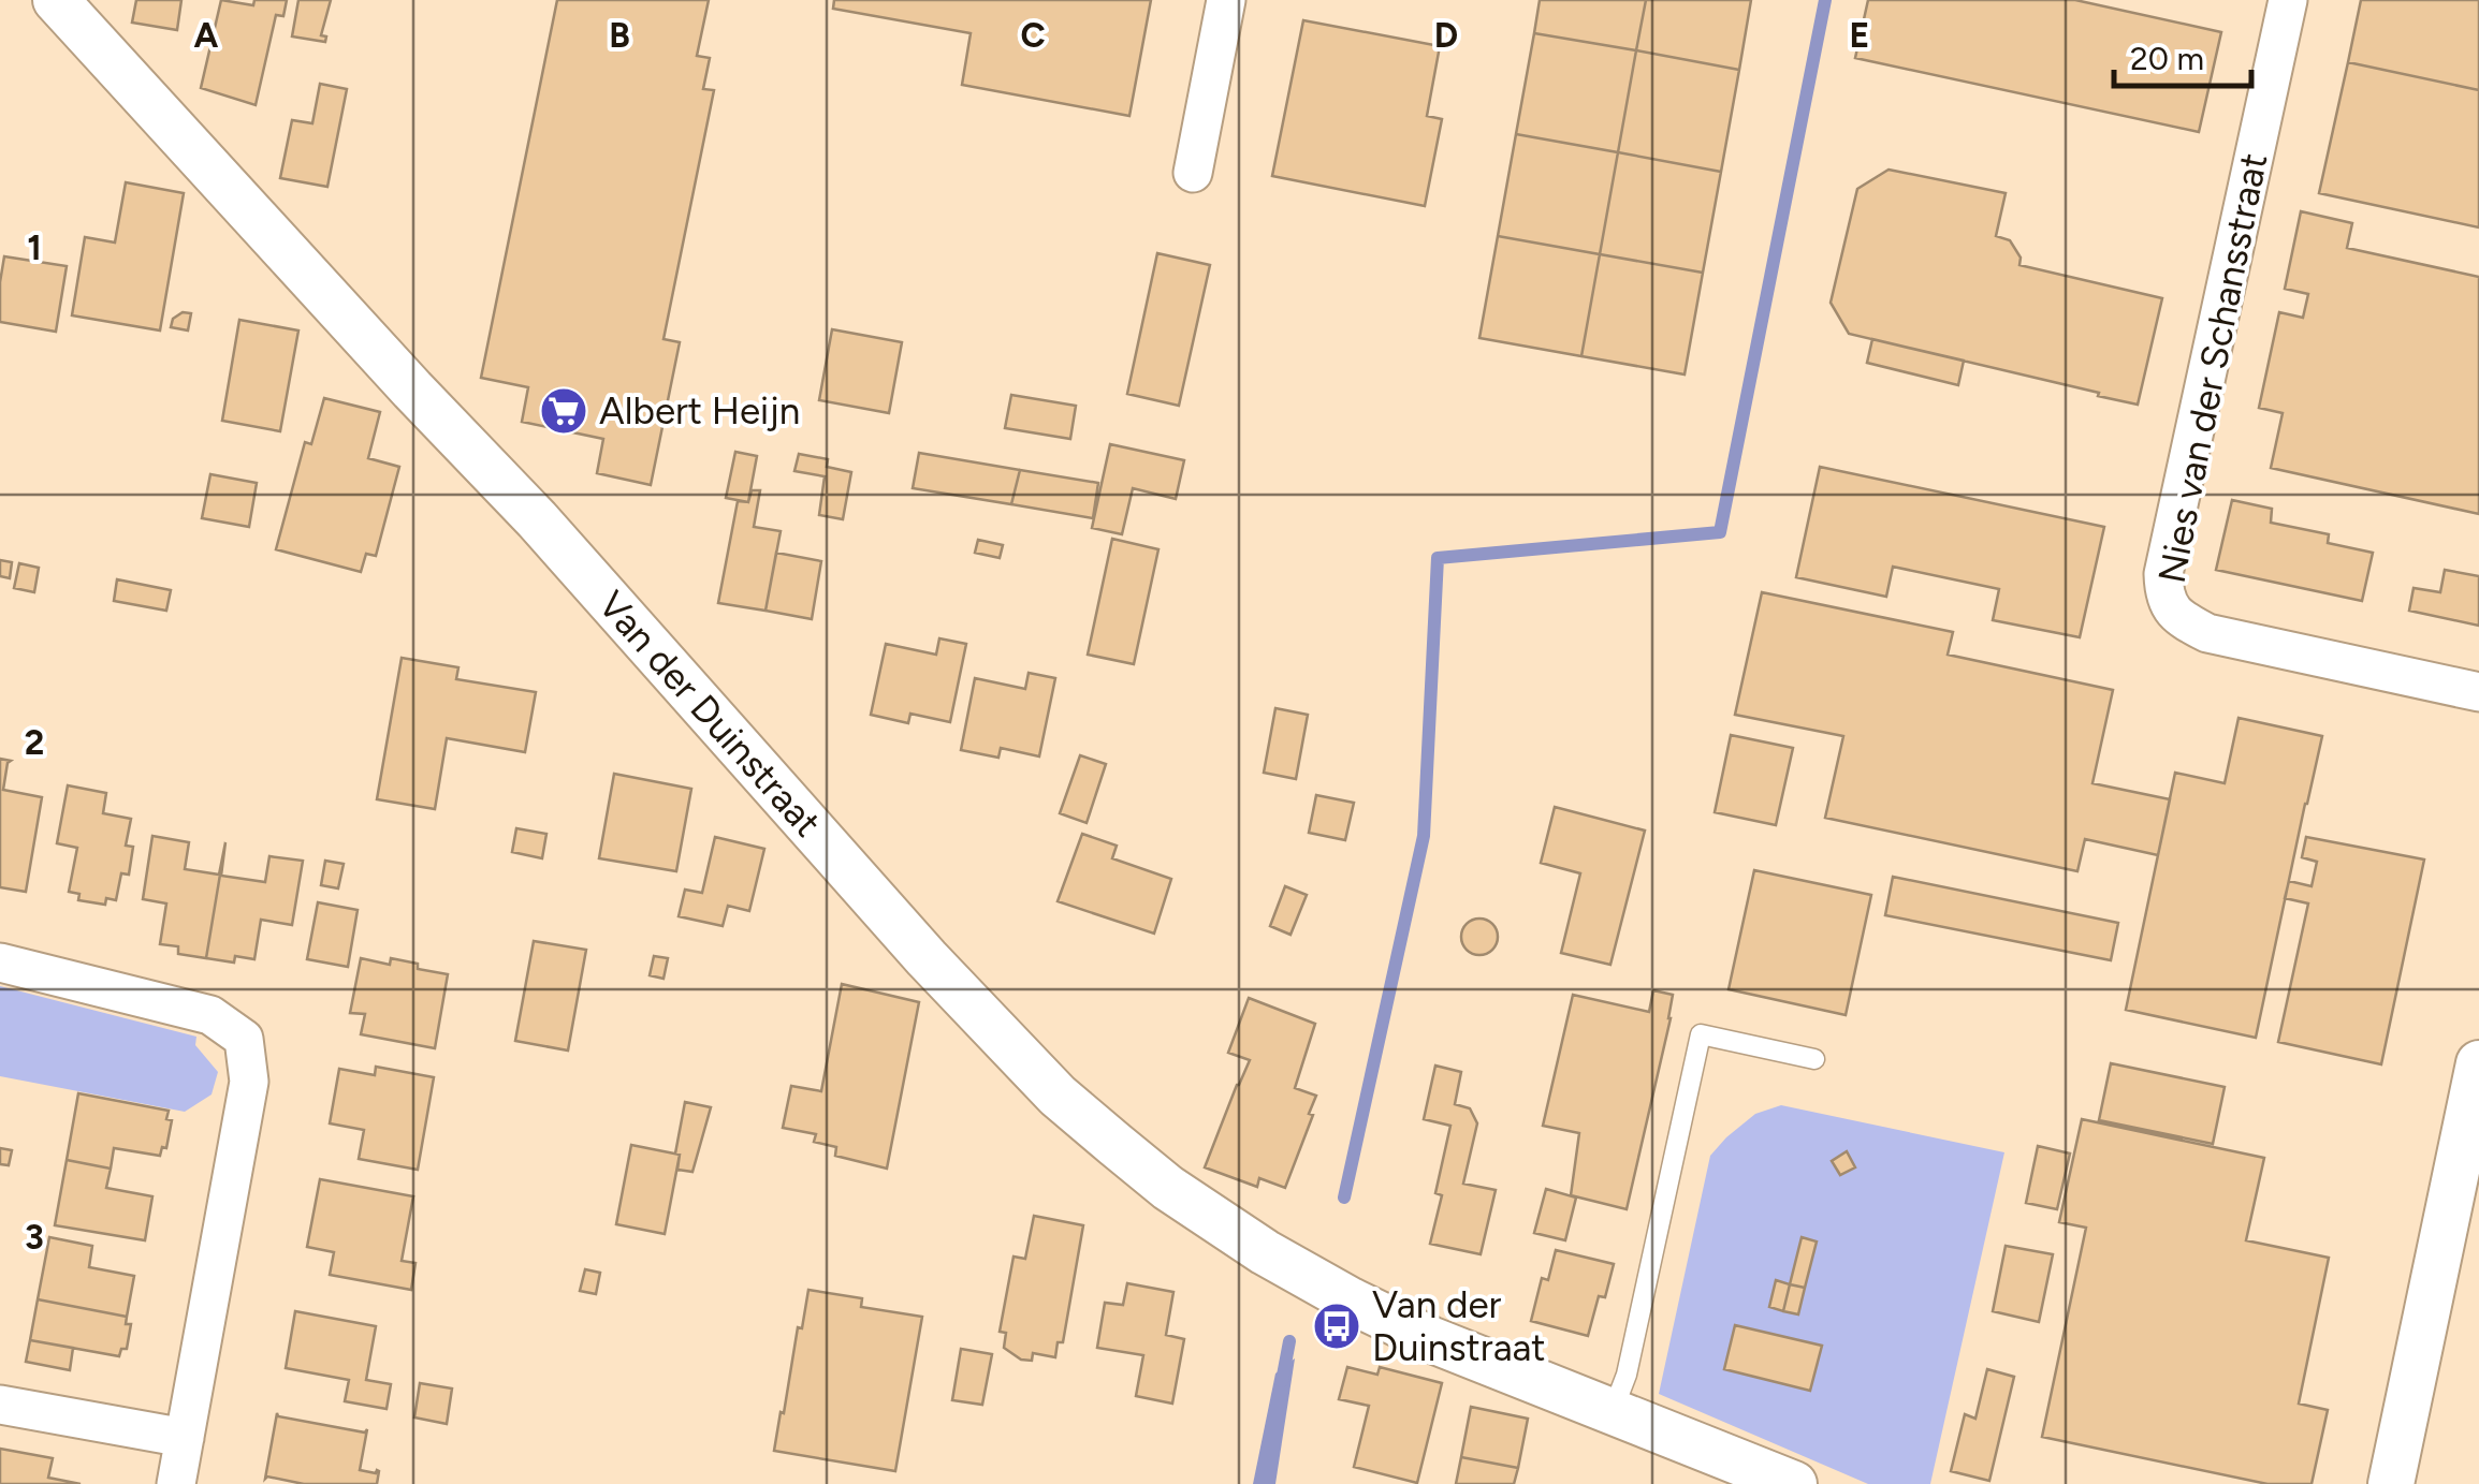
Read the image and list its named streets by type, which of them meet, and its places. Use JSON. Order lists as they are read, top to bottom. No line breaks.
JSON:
{"streets":{"street":["Nies van der Schansstraat","Van der Duinstraat"]},"places":{"supermarket":["Albert Heijn"],"bus stop":["Van der Duinstraat"]},"scale_bar":"20 m","grid":{"columns":["A","B","C","D","E"],"rows":["1","2","3"]}}
